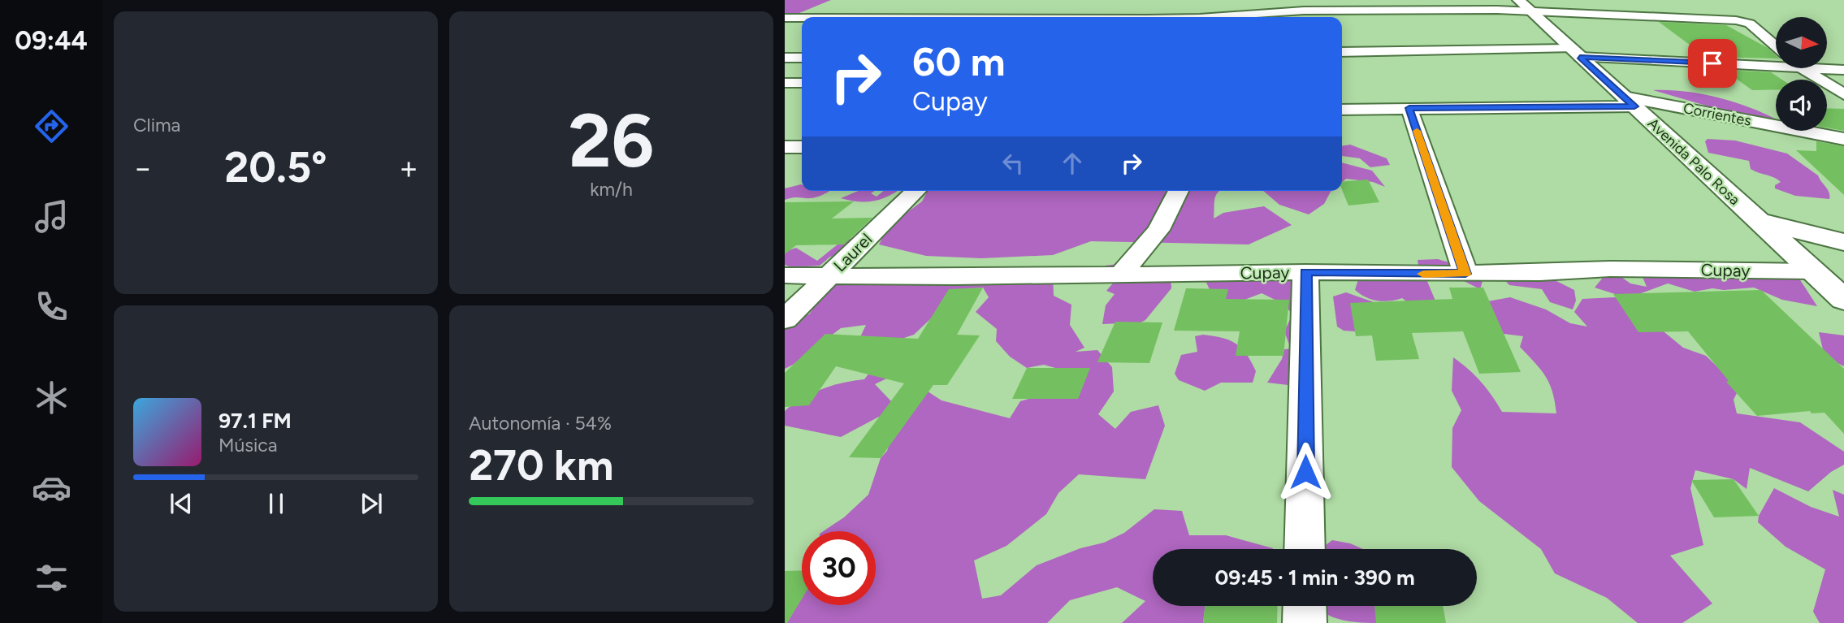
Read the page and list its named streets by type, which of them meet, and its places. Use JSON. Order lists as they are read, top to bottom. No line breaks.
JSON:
{"streets":{"main road":["Avenida Palo Rosa"],"street":["Corrientes","Laurel","Cupay"]},"crossings":[["Corrientes","Avenida Palo Rosa"],["Avenida Palo Rosa","Cupay"],["Laurel","Cupay"]],"north":"right","page":{"tabs":"09:44","tile":["Clima",["26","km/h"],["Autonomía · 54%","270 km"]],"turn":["60 m","Cupay"],"heat":["−","20.5°","+"],"song":["97.1 FM","Música"],"limit":"30","trip":"09:45 · 1 min · 390 m"}}
